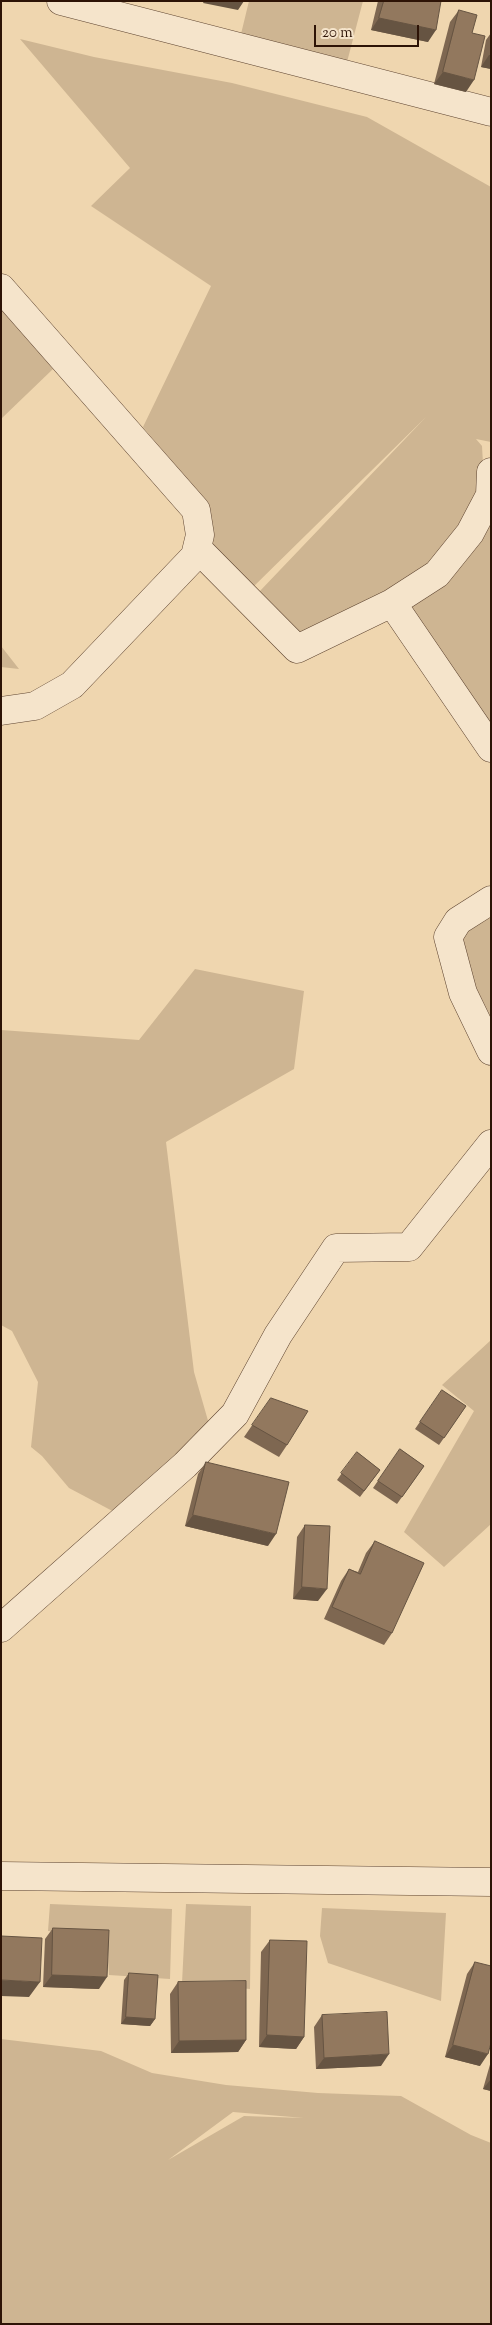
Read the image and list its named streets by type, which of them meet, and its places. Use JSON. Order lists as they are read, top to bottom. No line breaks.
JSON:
{"scale_bar":"20 m"}
